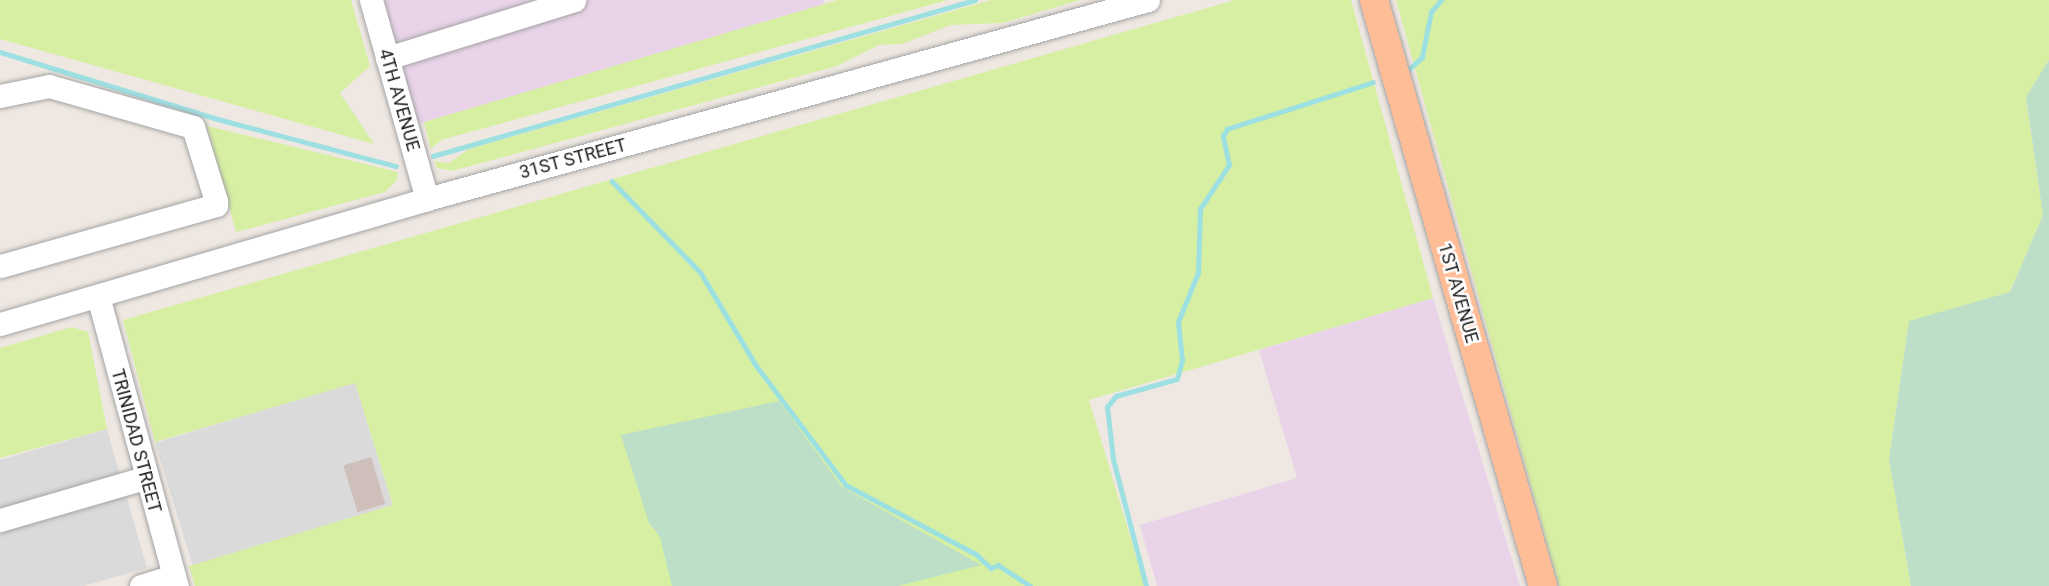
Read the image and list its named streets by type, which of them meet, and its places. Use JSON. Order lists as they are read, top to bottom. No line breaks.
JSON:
{"streets":{"main road":["1ST AVENUE"],"street":["4TH AVENUE","31ST STREET","TRINIDAD STREET"]},"crossings":[["4TH AVENUE","31ST STREET"],["31ST STREET","TRINIDAD STREET"]]}
